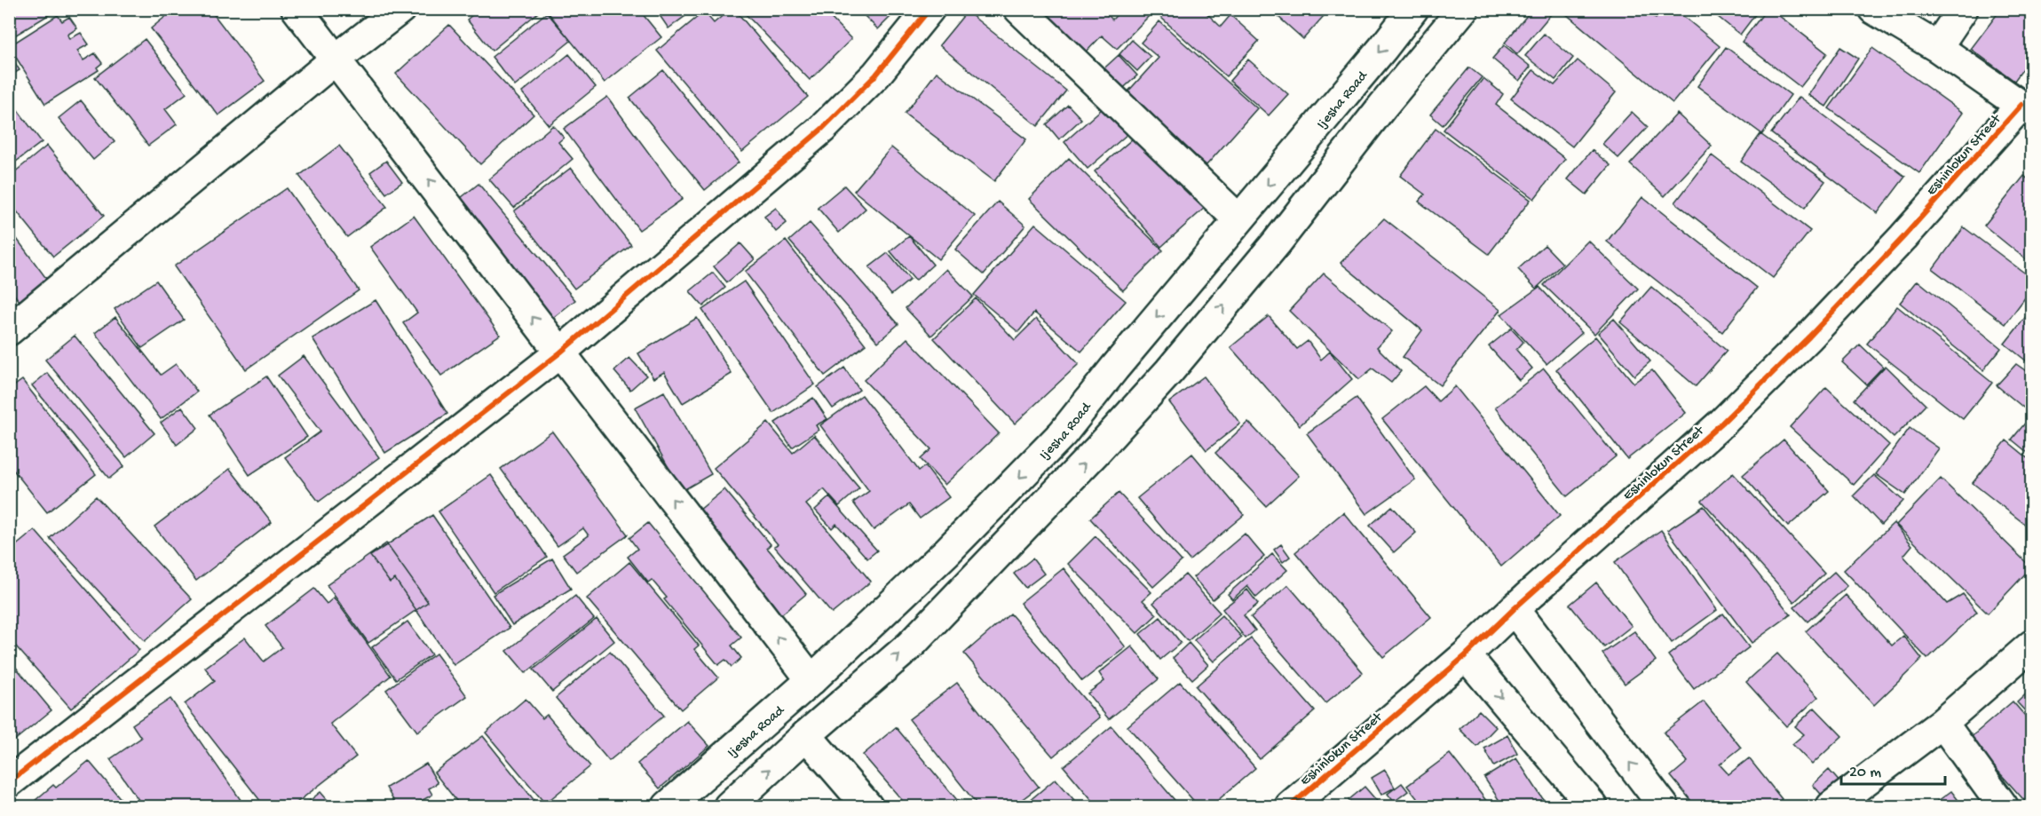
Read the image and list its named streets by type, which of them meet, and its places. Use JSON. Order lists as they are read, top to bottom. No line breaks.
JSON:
{"streets":{"street":["Ijesha Road","Eshinlokun Street"]},"scale_bar":"20 m"}
